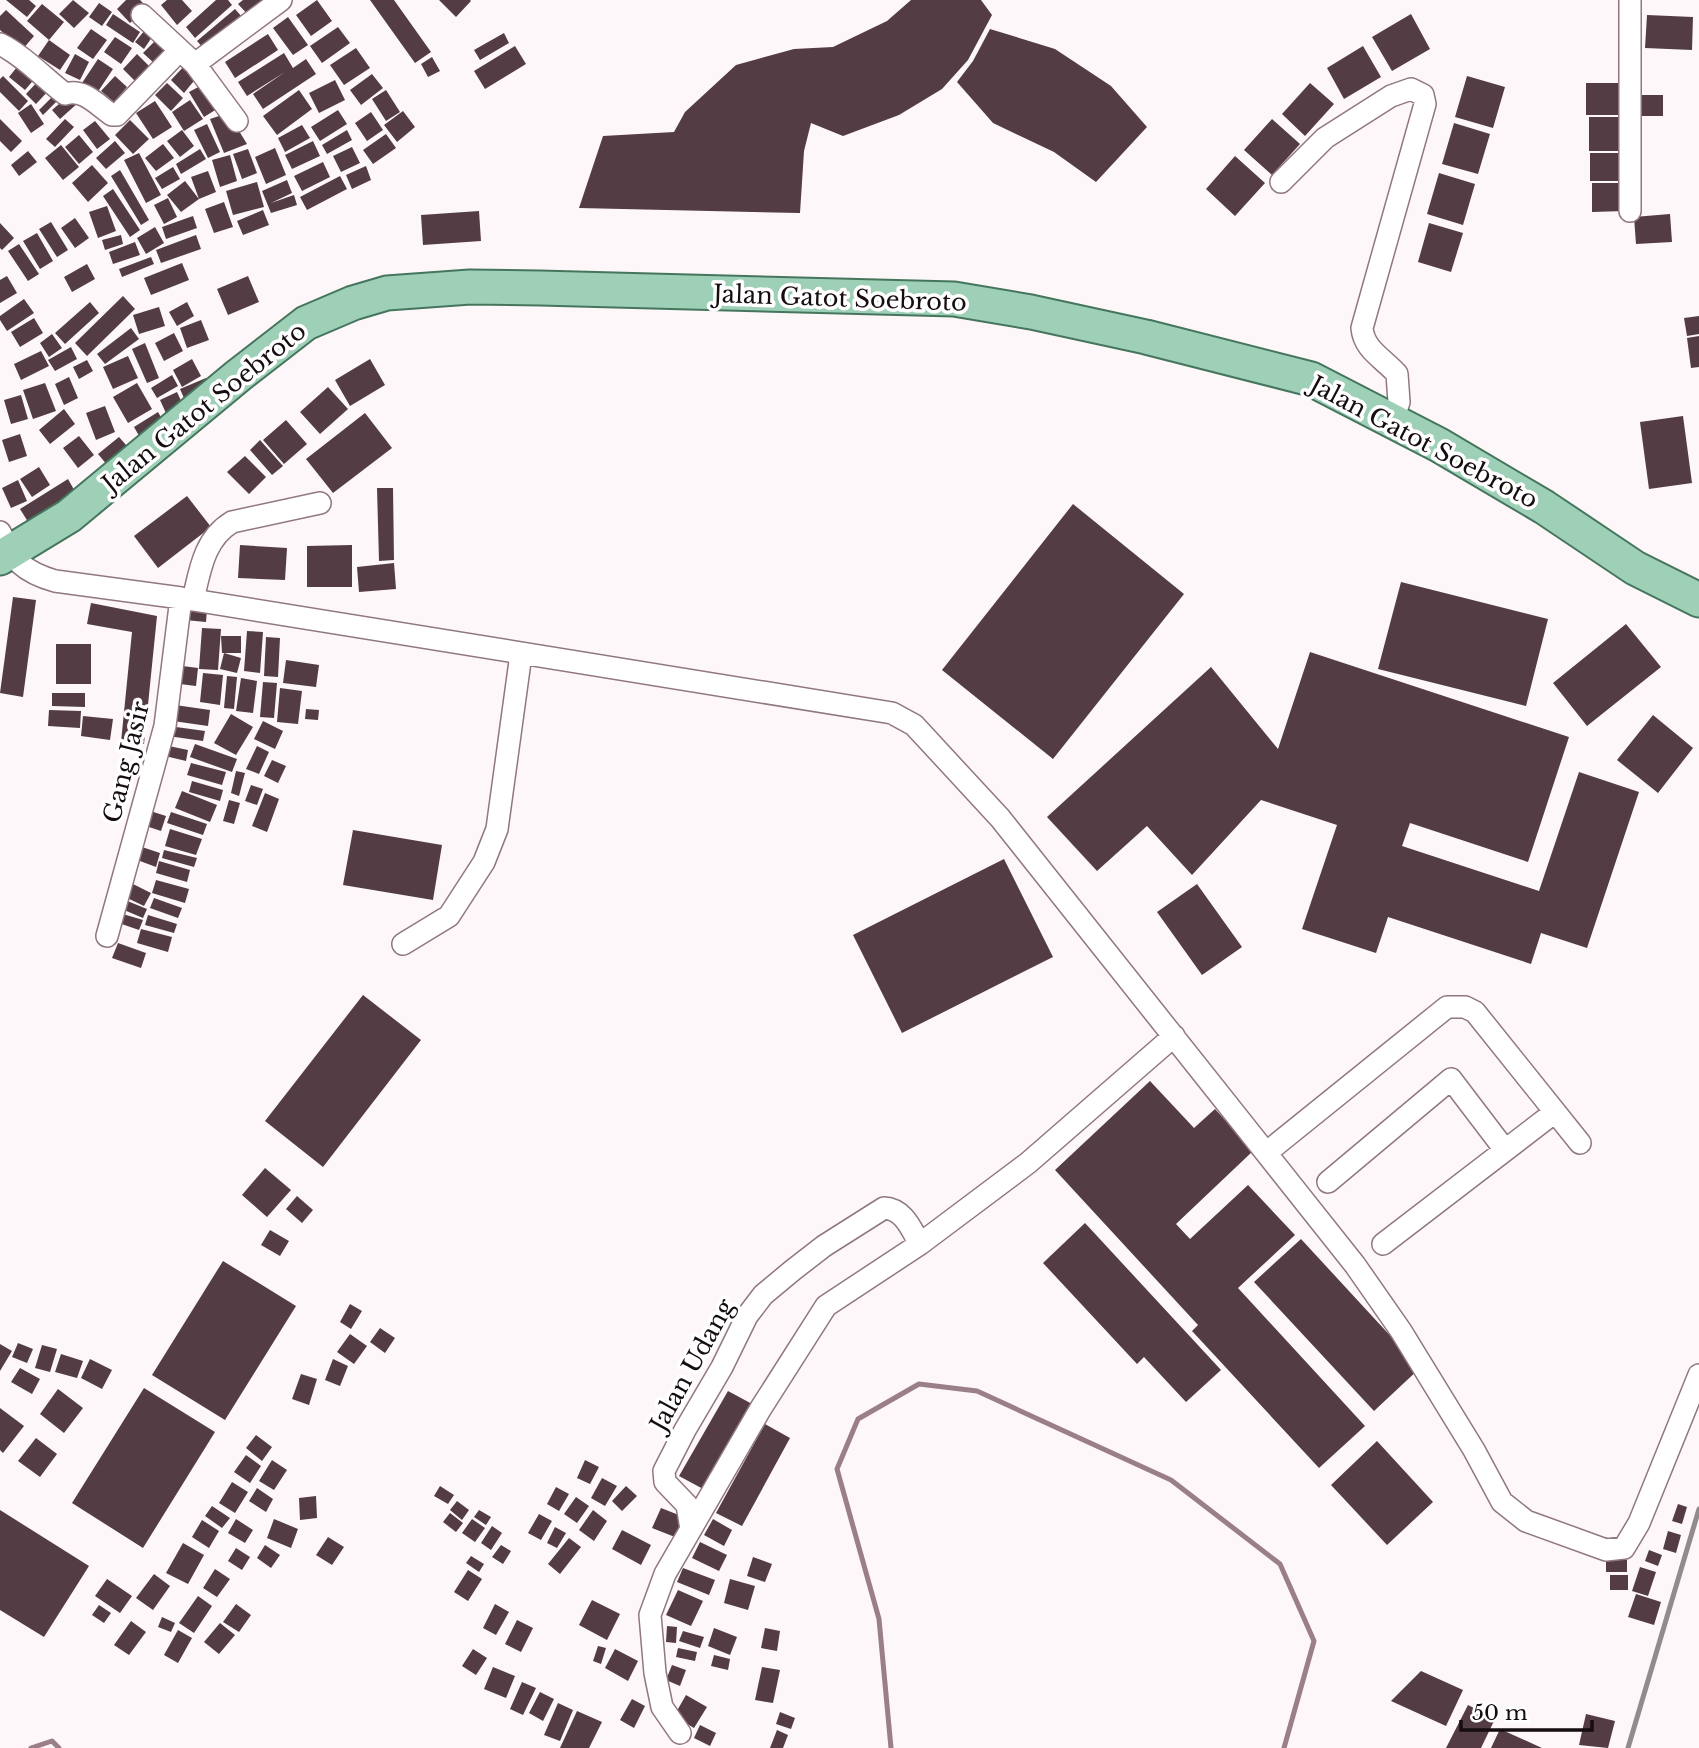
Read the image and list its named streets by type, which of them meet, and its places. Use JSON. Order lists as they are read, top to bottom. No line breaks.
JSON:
{"streets":{"main road":["Jalan Gatot Soebroto"],"street":["Gang Jasir","Jalan Udang"]},"scale_bar":"50 m"}
